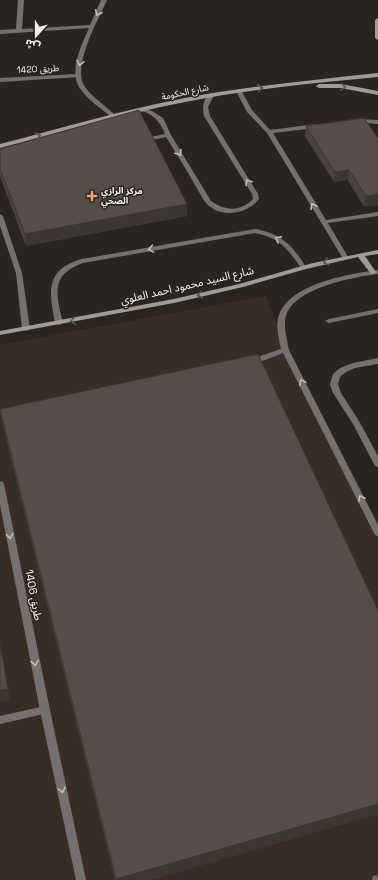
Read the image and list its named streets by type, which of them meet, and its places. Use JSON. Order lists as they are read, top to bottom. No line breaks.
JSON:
{"streets":{"street":["طريق 1420","شارع الحكومة","شارع السيد محمود احمد العلوي","طريق 1406"]},"one_way":["شارع الحكومة","شارع السيد محمود احمد العلوي","طريق 1406"],"places":{"health":["مركز الرازي الصحي"]},"north":"bottom"}
